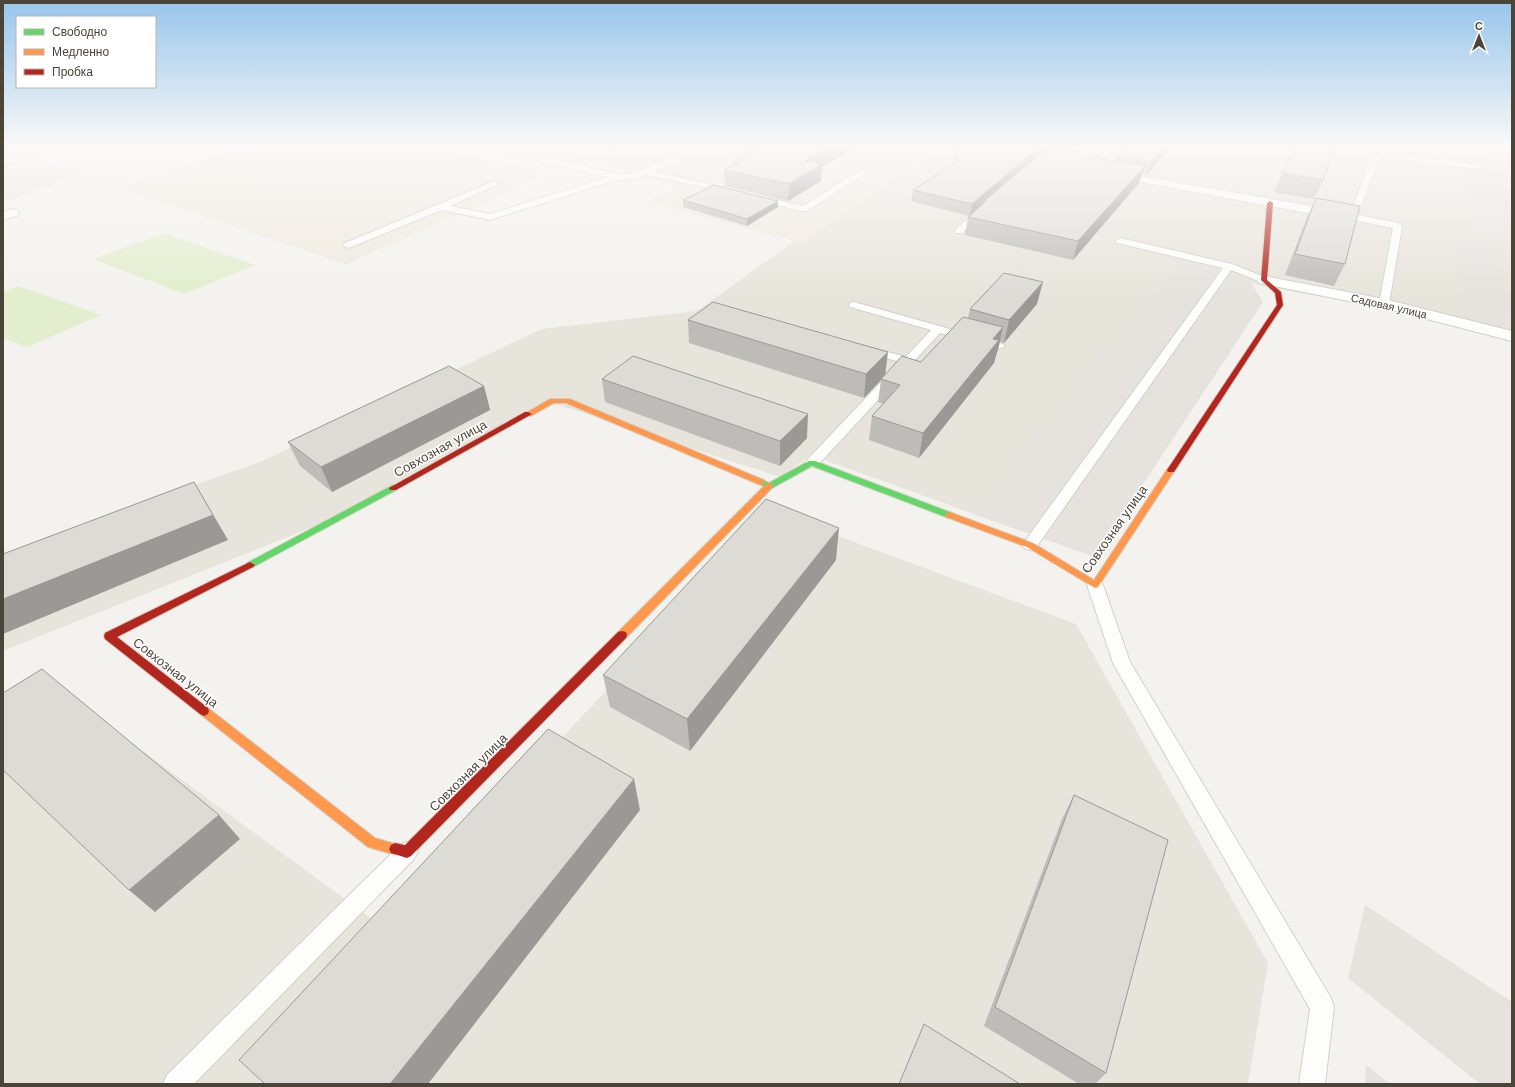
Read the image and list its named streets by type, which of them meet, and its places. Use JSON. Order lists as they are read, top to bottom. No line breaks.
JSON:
{"streets":{"street":["Садовая улица","Совхозная улица"]},"crossings":[["Садовая улица","Совхозная улица"]],"legend":["Свободно","Медленно","Пробка"],"north":"top"}
